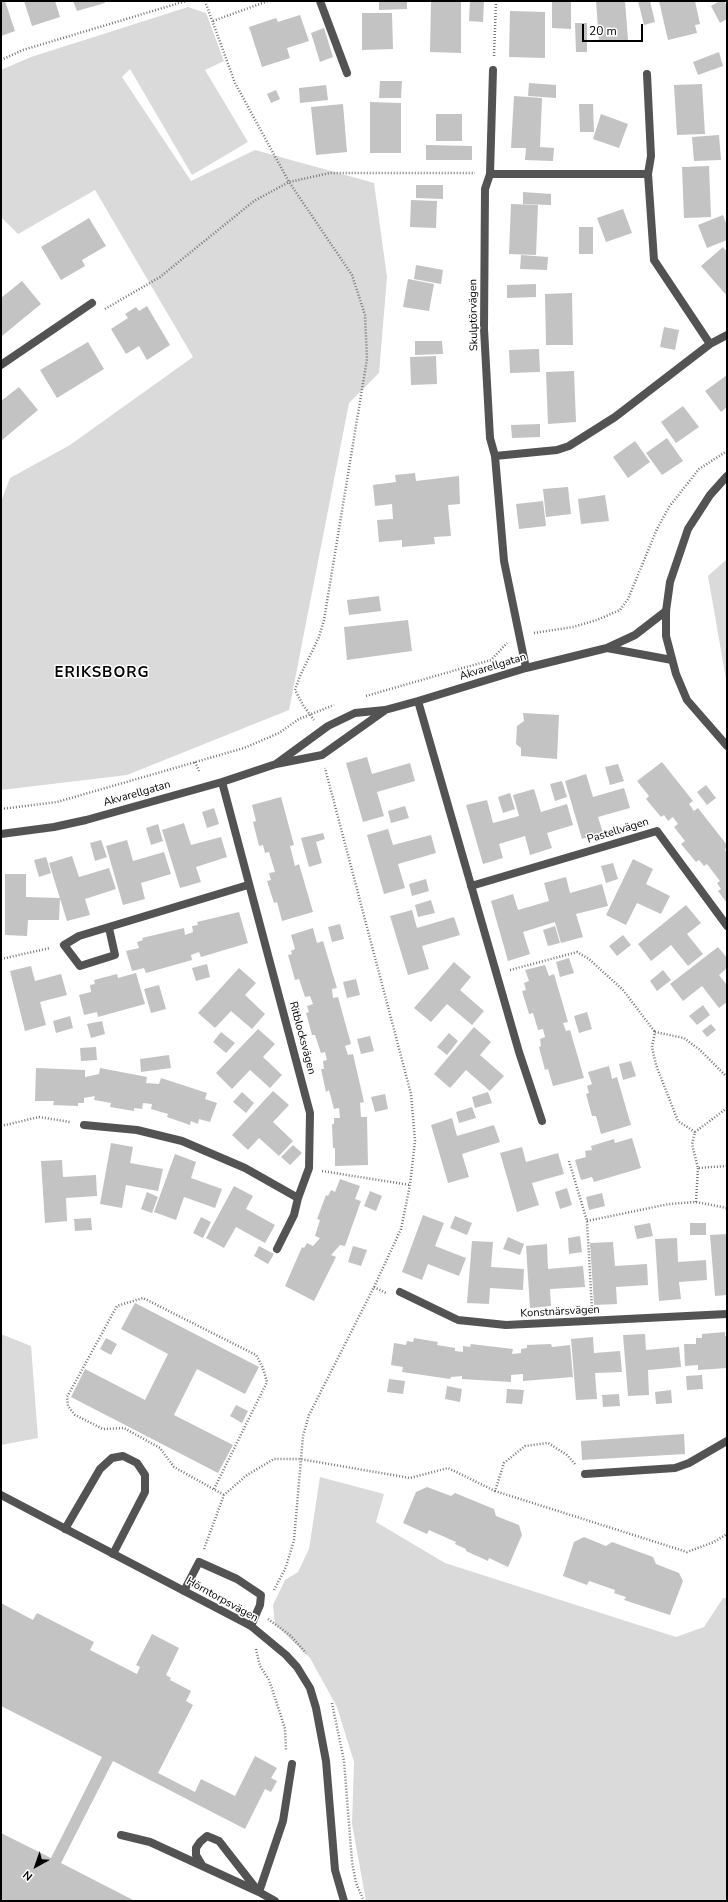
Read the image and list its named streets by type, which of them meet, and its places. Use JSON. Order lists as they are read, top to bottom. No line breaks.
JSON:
{"streets":{"street":["Skulptörvägen","Akvarellgatan","Pastellvägen","Ritblocksvägen","Konstnärsvägen","Hörntorpsvägen"]},"crossings":[["Skulptörvägen","Akvarellgatan"],["Akvarellgatan","Ritblocksvägen"]],"districts":["ERIKSBORG"],"scale_bar":"20 m","north":"bottom left"}
